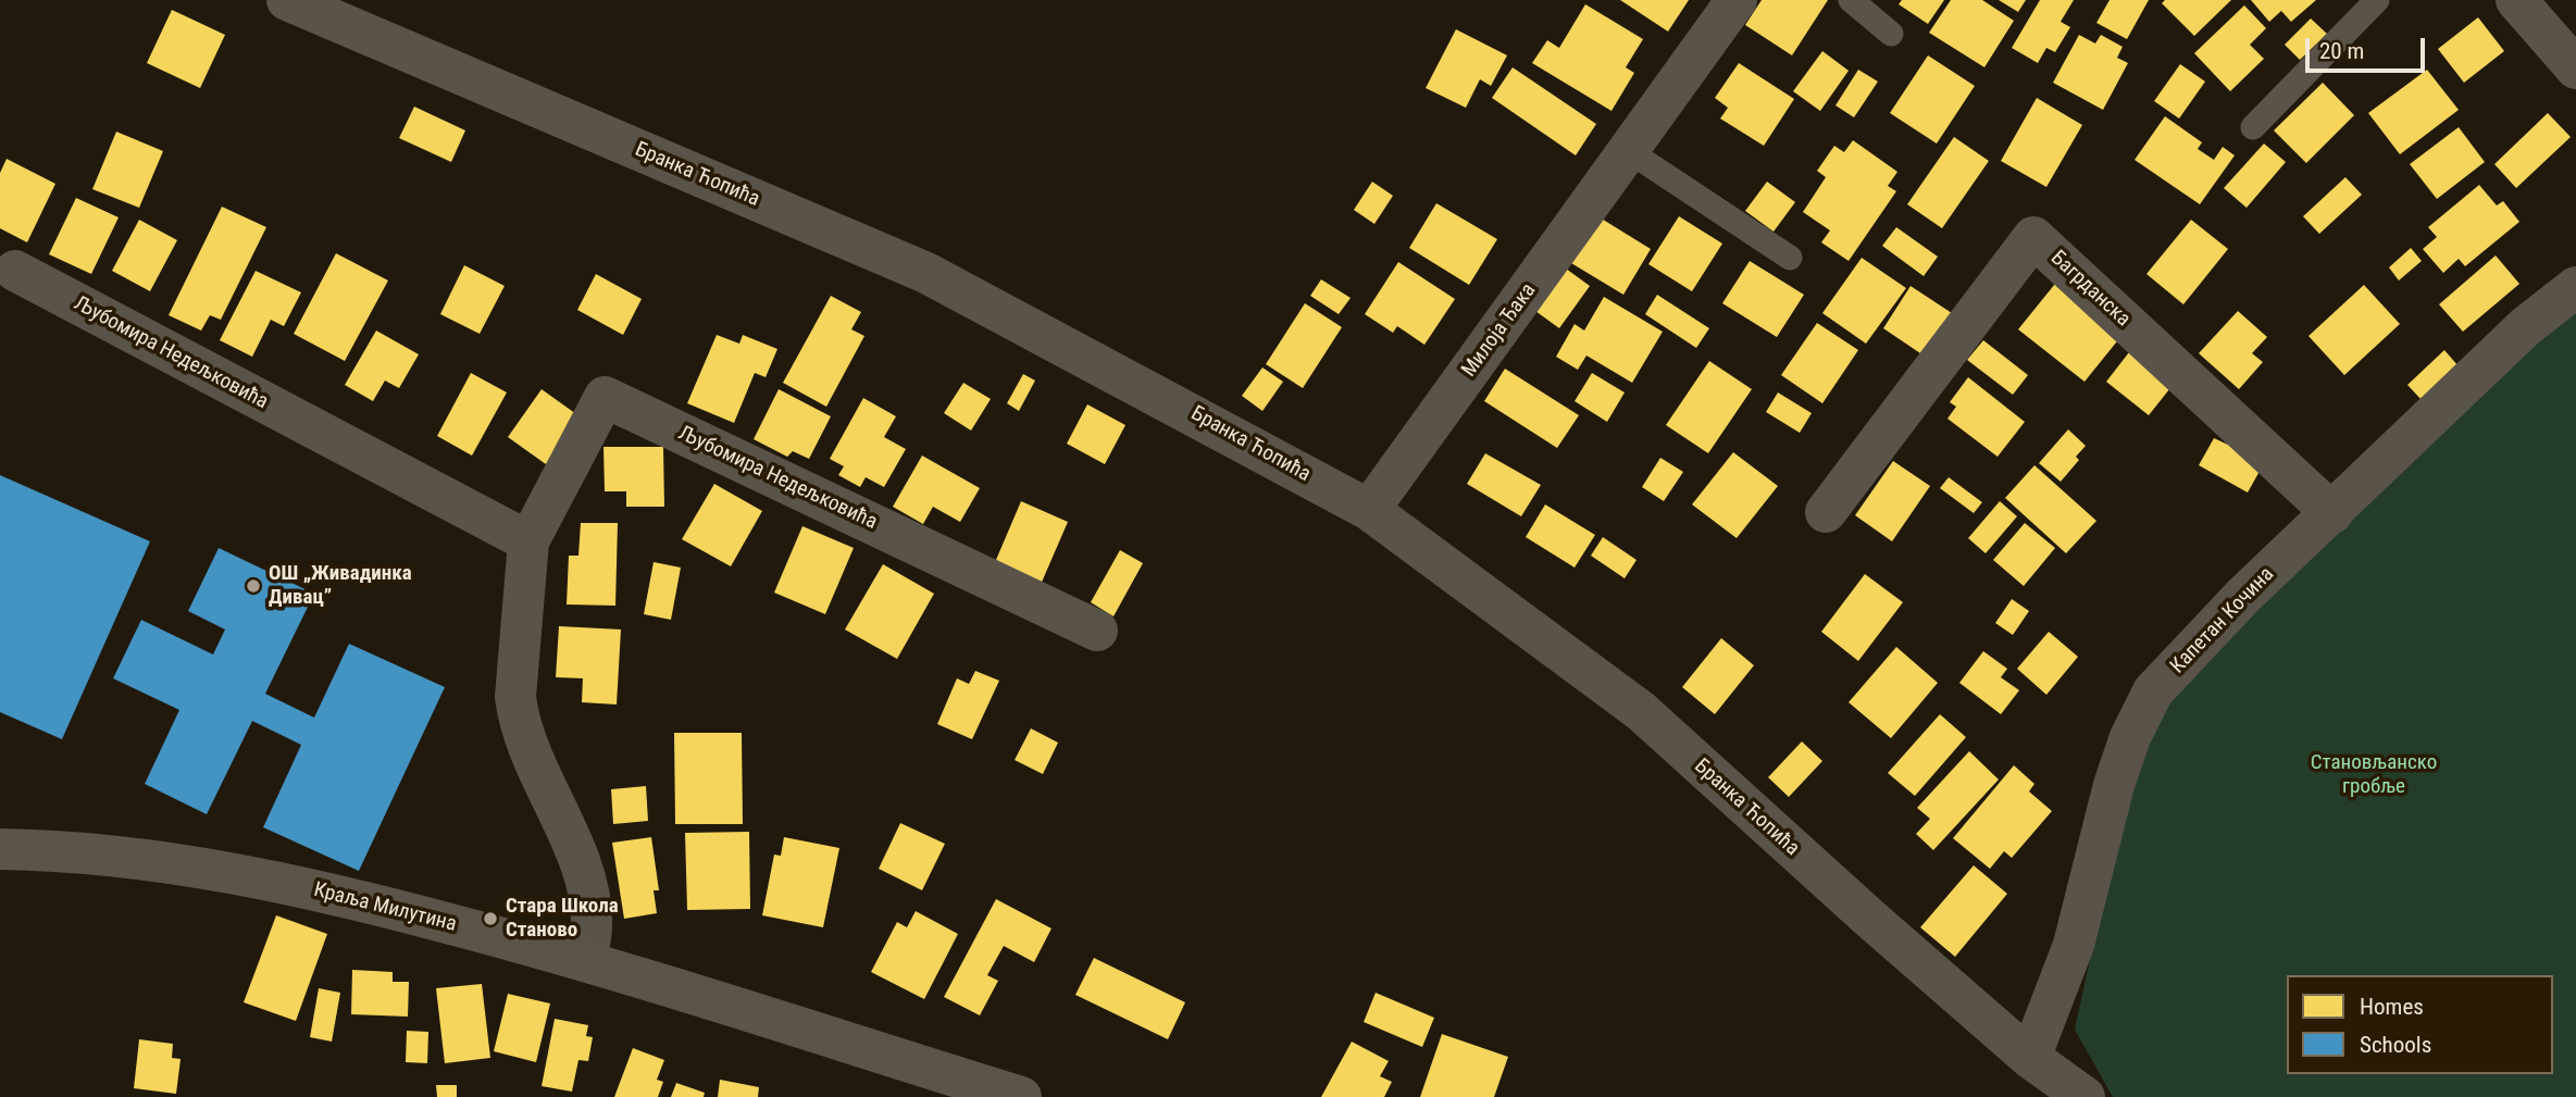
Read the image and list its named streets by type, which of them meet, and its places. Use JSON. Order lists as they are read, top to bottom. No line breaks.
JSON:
{"streets":{"street":["Бранка Ћопића","Багрданска","Милоја Ђака","Љубомира Недељковића","Капетан Кочина","Краља Милутина"]},"crossings":[["Бранка Ћопића","Милоја Ђака"],["Бранка Ћопића","Капетан Кочина"],["Багрданска","Капетан Кочина"],["Љубомира Недељковића","Краља Милутина"]],"parks":["Становљанско гробље"],"places":["ОШ „Живадинка Дивац”","Стара Школа Станово"],"legend":["Homes","Schools"],"scale_bar":"20 m"}
